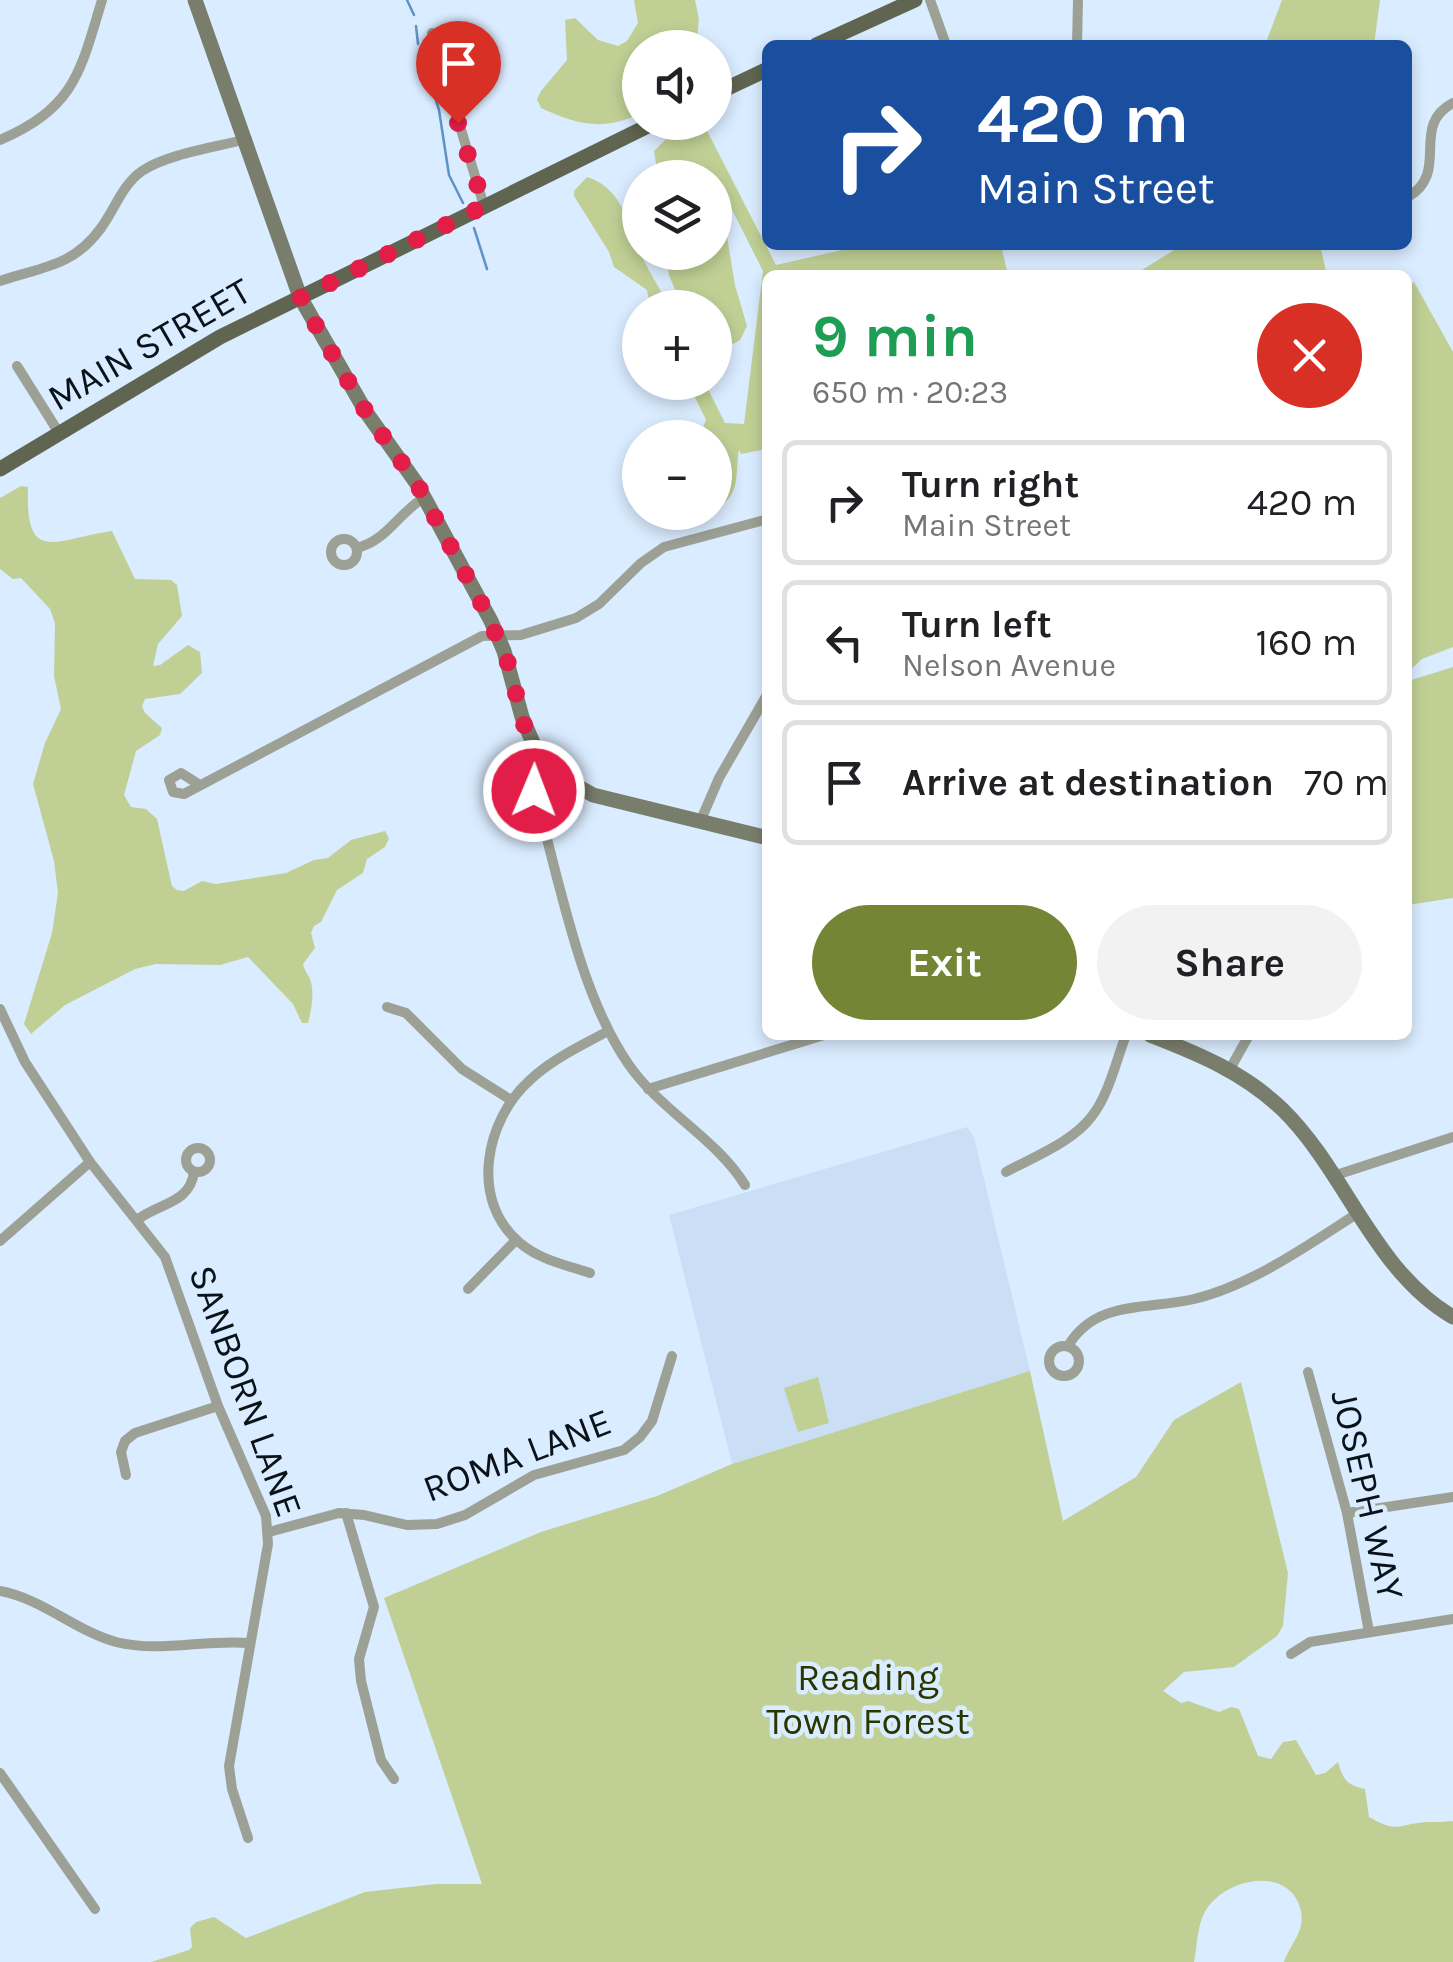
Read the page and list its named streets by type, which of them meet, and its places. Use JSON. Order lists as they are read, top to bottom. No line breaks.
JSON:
{"streets":{"main road":["MAIN STREET"],"street":["SANBORN LANE","ROMA LANE","JOSEPH WAY"]},"crossings":[["SANBORN LANE","ROMA LANE"]],"parks":["Reading Town Forest"],"page":{"map_buttons":["+","−"],"turn":["420 m","Main Street"],"heading":["9 min","650 m · 20:23"],"list":[{"name":"Turn right","note":"Main Street","value":"420 m"},{"name":"Turn left","note":"Nelson Avenue","value":"160 m"},{"name":"Arrive at destination","value":"70 m"}],"buttons":["Exit","Share"]}}
